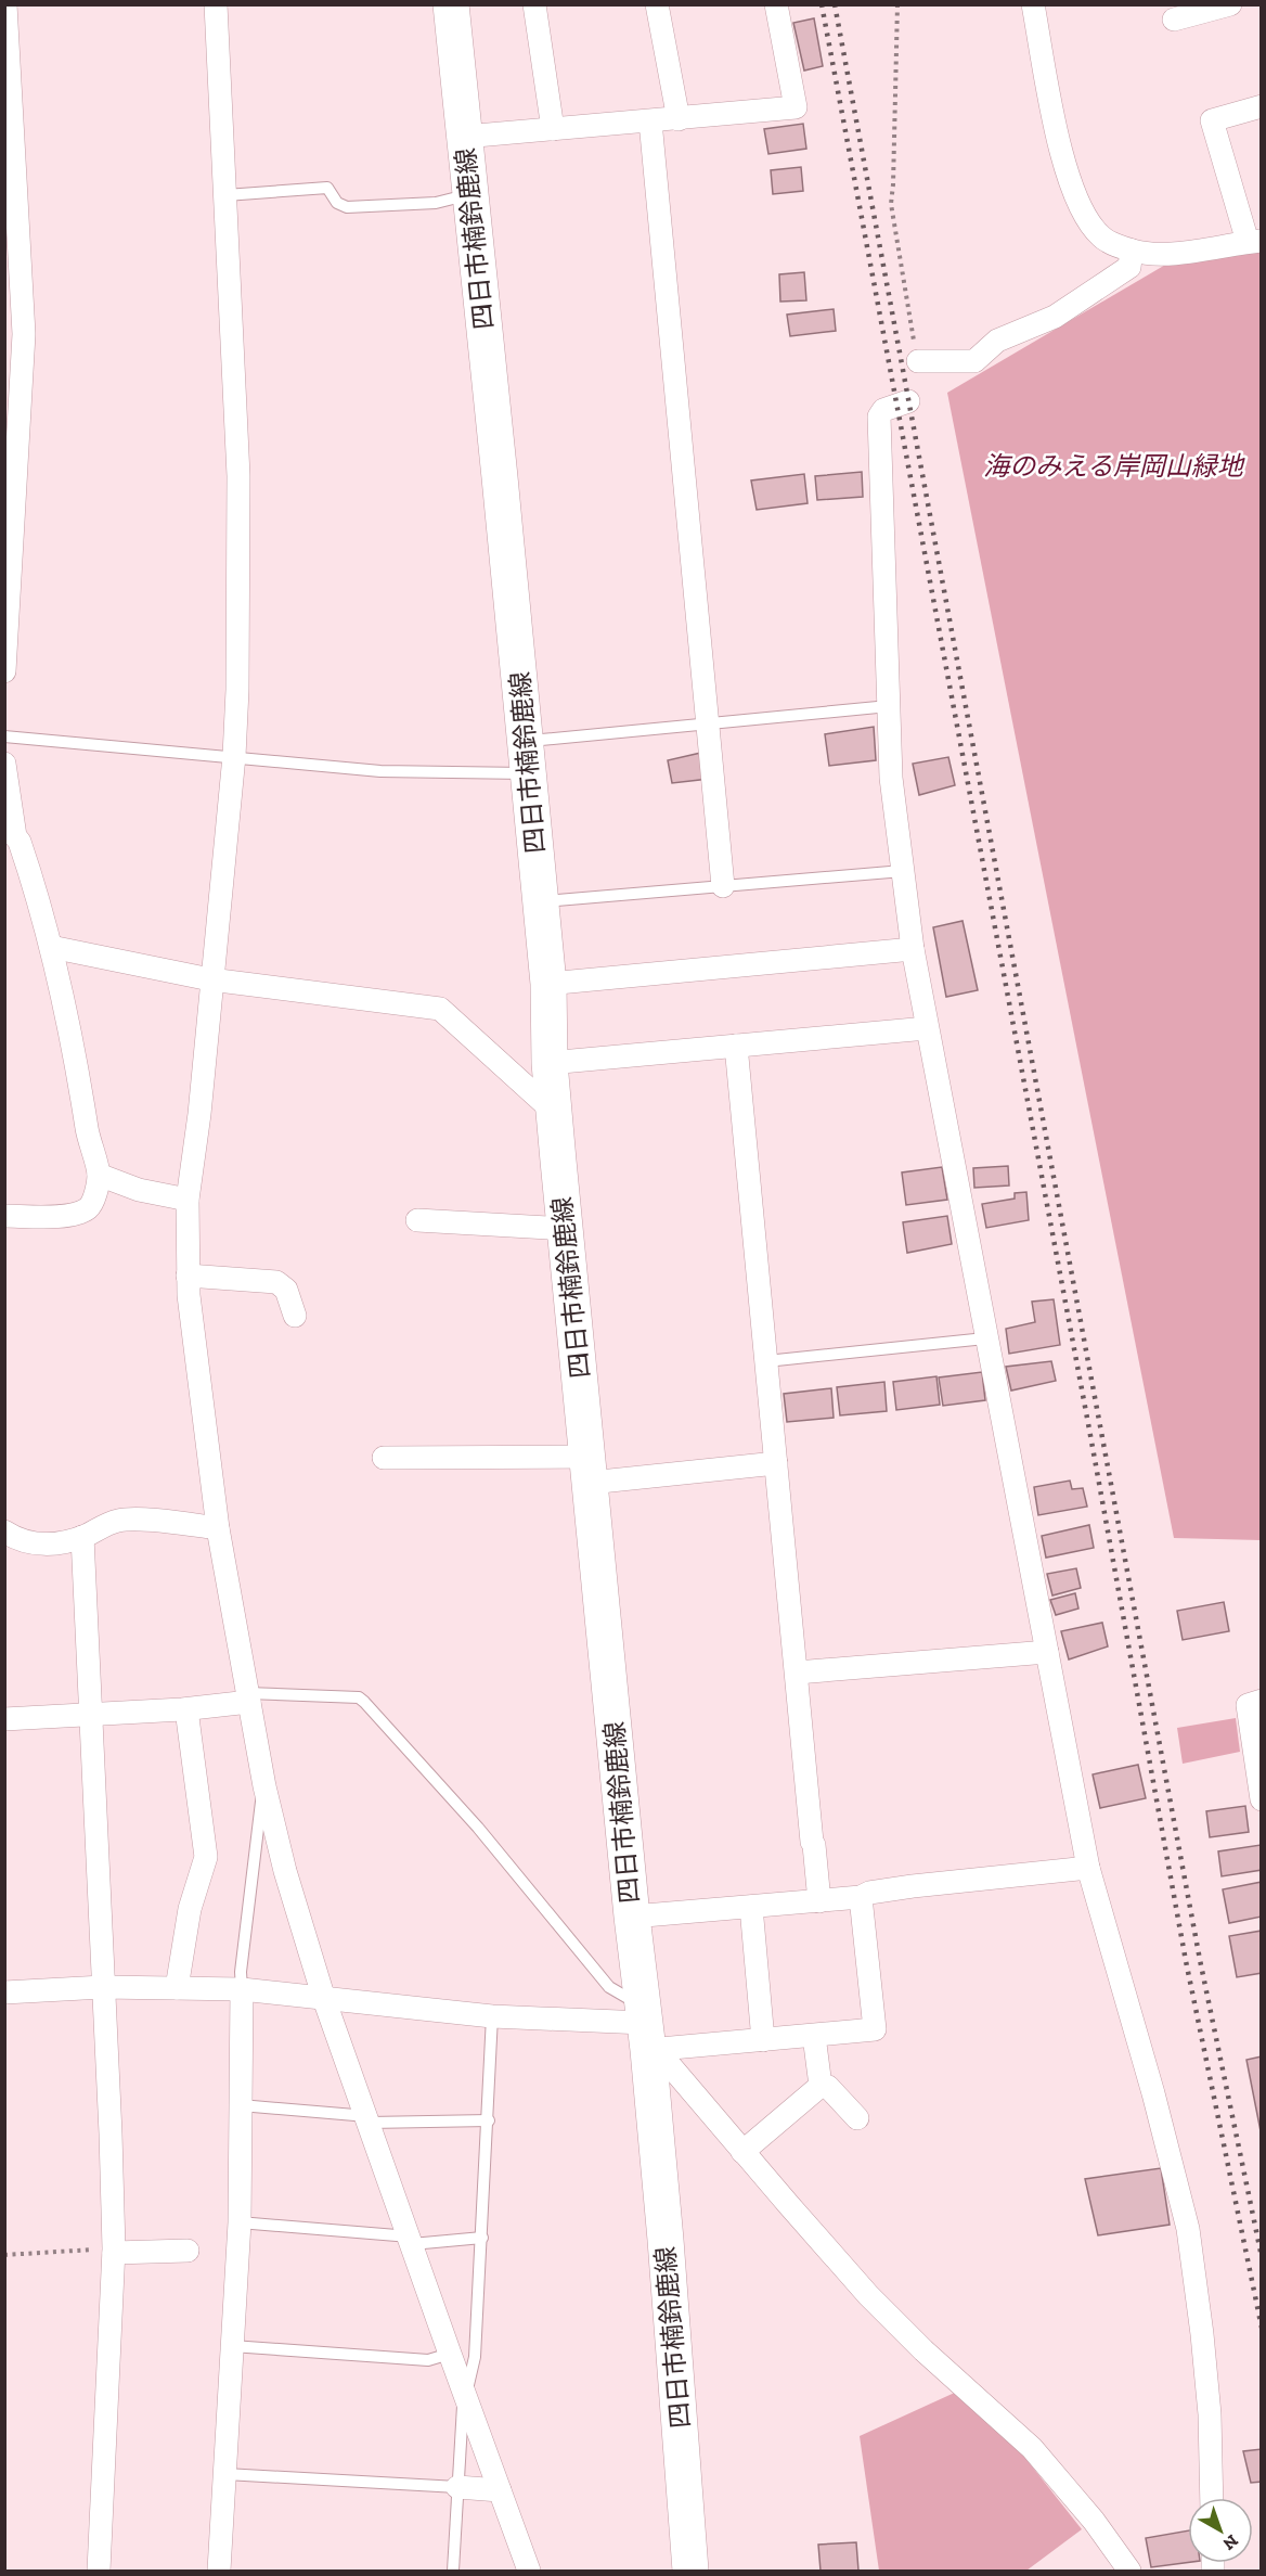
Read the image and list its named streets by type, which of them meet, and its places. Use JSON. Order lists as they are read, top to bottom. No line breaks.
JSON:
{"streets":{"main road":["四日市楠鈴鹿線"]},"parks":["海のみえる岸岡山緑地"],"north":"bottom right"}
